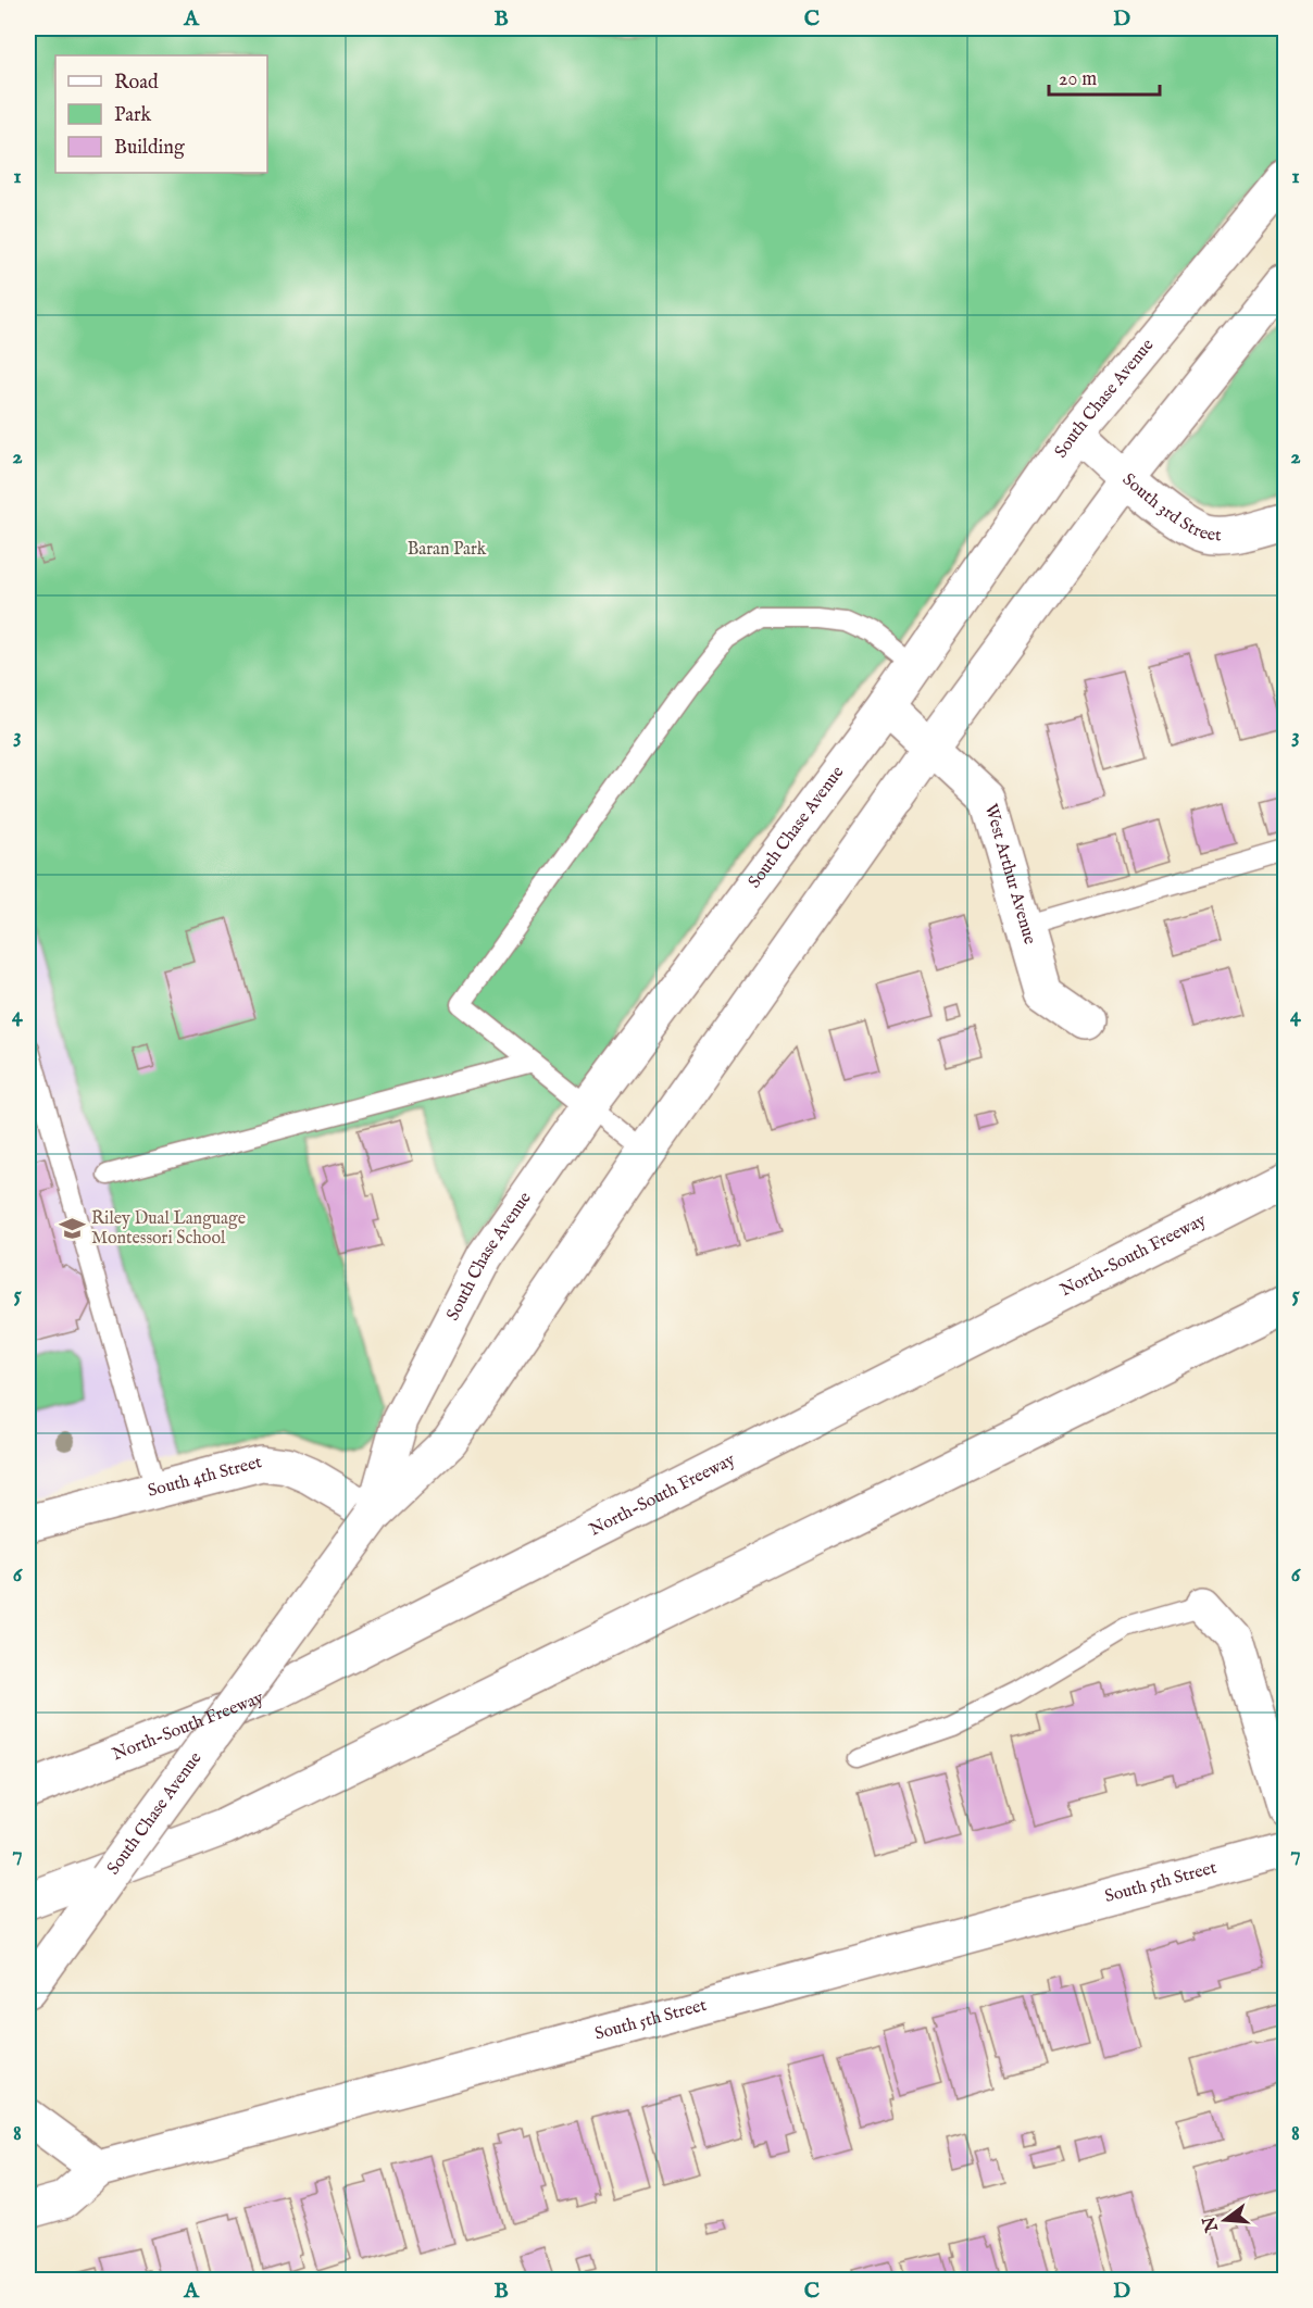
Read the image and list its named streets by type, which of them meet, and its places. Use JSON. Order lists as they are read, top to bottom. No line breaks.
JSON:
{"streets":{"main road":["South Chase Avenue","South 3rd Street","West Arthur Avenue","North-South Freeway","South 4th Street","South 5th Street"]},"crossings":[["South Chase Avenue","South 3rd Street"],["South Chase Avenue","West Arthur Avenue"],["South Chase Avenue","South 4th Street"]],"parks":["Baran Park"],"places":{"school or university":["Riley Dual Language Montessori School"]},"legend":["Road","Park","Building"],"scale_bar":"20 m","north":"left","grid":{"columns":["A","B","C","D"],"rows":["1","2","3","4","5","6","7","8"]}}
